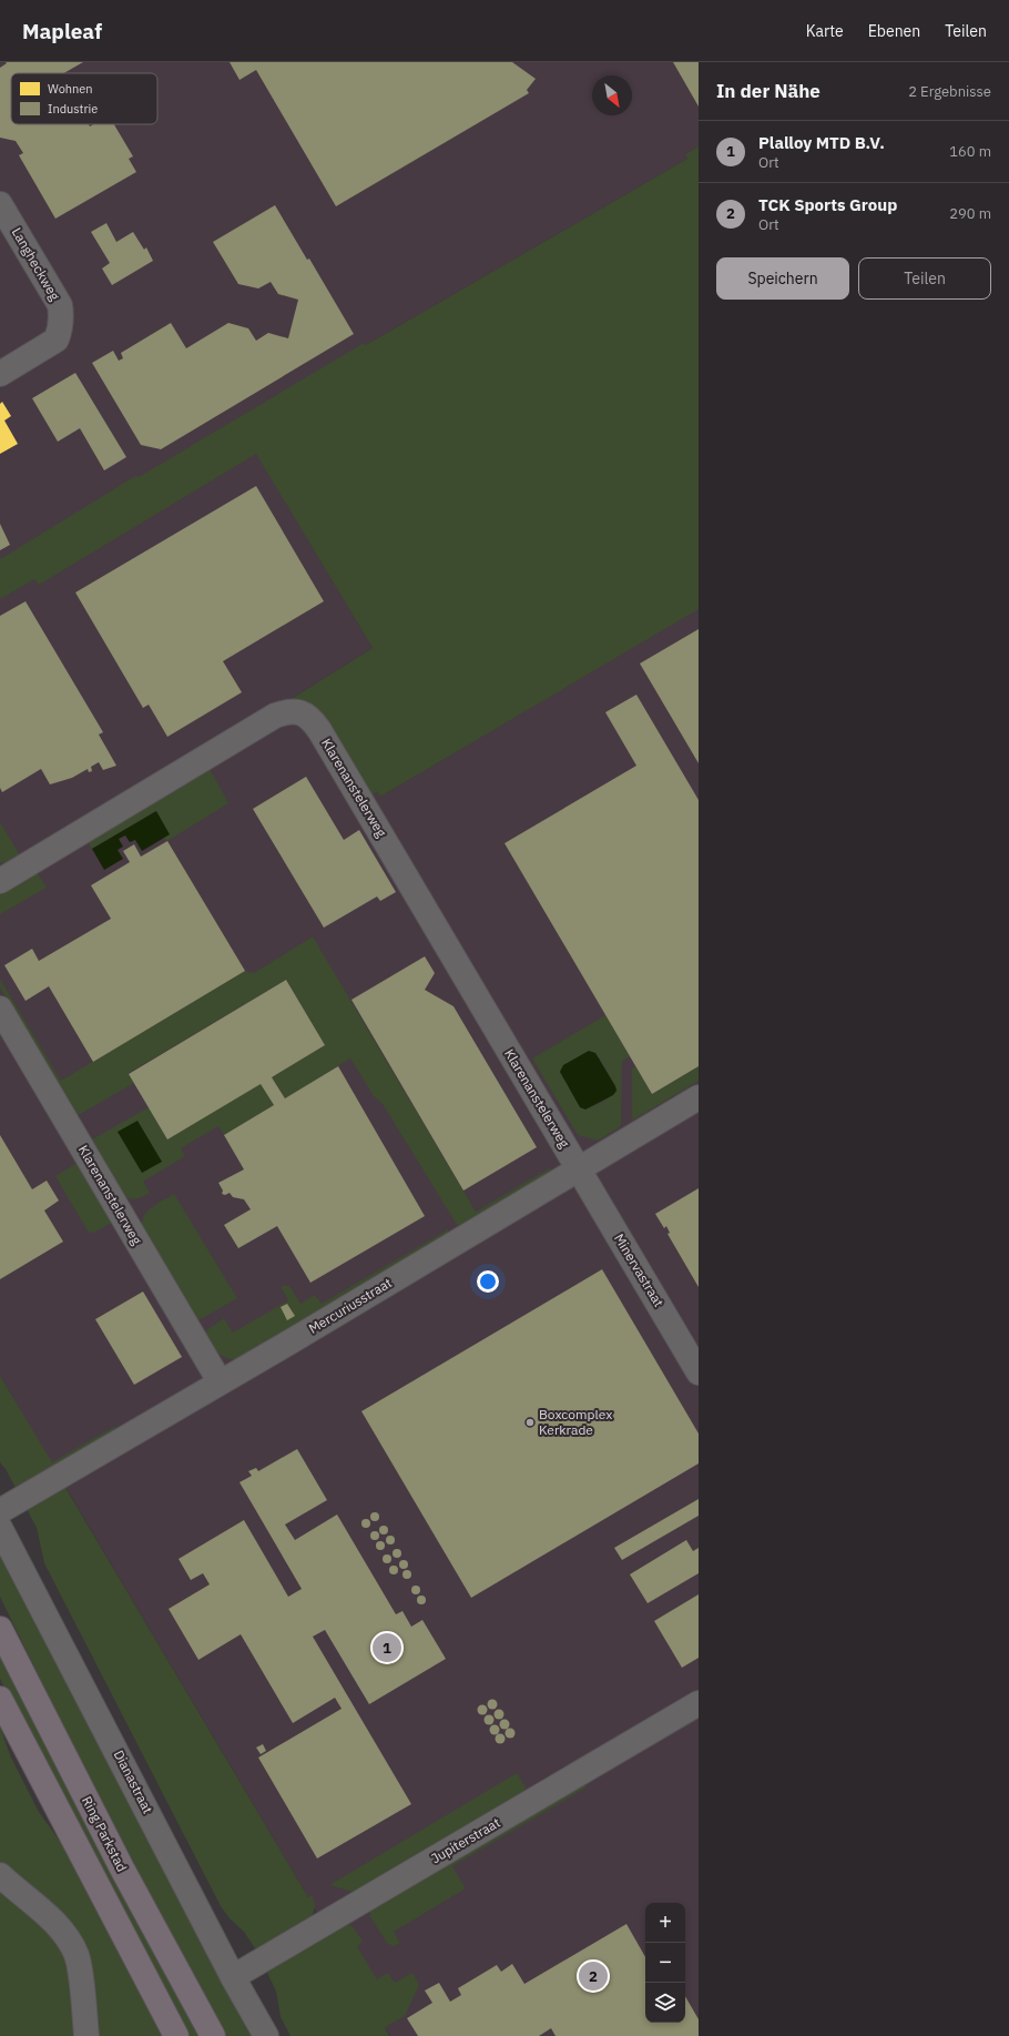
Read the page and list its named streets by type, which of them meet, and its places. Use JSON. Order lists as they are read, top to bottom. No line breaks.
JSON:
{"streets":{"highway":["Ring Parkstad"],"street":["Langheckweg","Klarenanstelerweg","Minervastraat","Mercuriusstraat","Dianastraat","Jupiterstraat"]},"crossings":[["Klarenanstelerweg","Minervastraat"],["Klarenanstelerweg","Mercuriusstraat"],["Minervastraat","Mercuriusstraat"],["Dianastraat","Jupiterstraat"]],"places":["Boxcomplex Kerkrade"],"legend":["Wohnen","Industrie"],"north":"bottom right","page":{"header":"Mapleaf","nav":["Karte","Ebenen","Teilen"],"heading":["In der Nähe","2 Ergebnisse"],"list":[{"mark":"1","name":"Plalloy MTD B.V.","note":"Ort","value":"160 m"},{"mark":"2","name":"TCK Sports Group","note":"Ort","value":"290 m"}],"buttons":["Speichern","Teilen"],"pins":["1","2"],"map_buttons":["+","−"]}}
